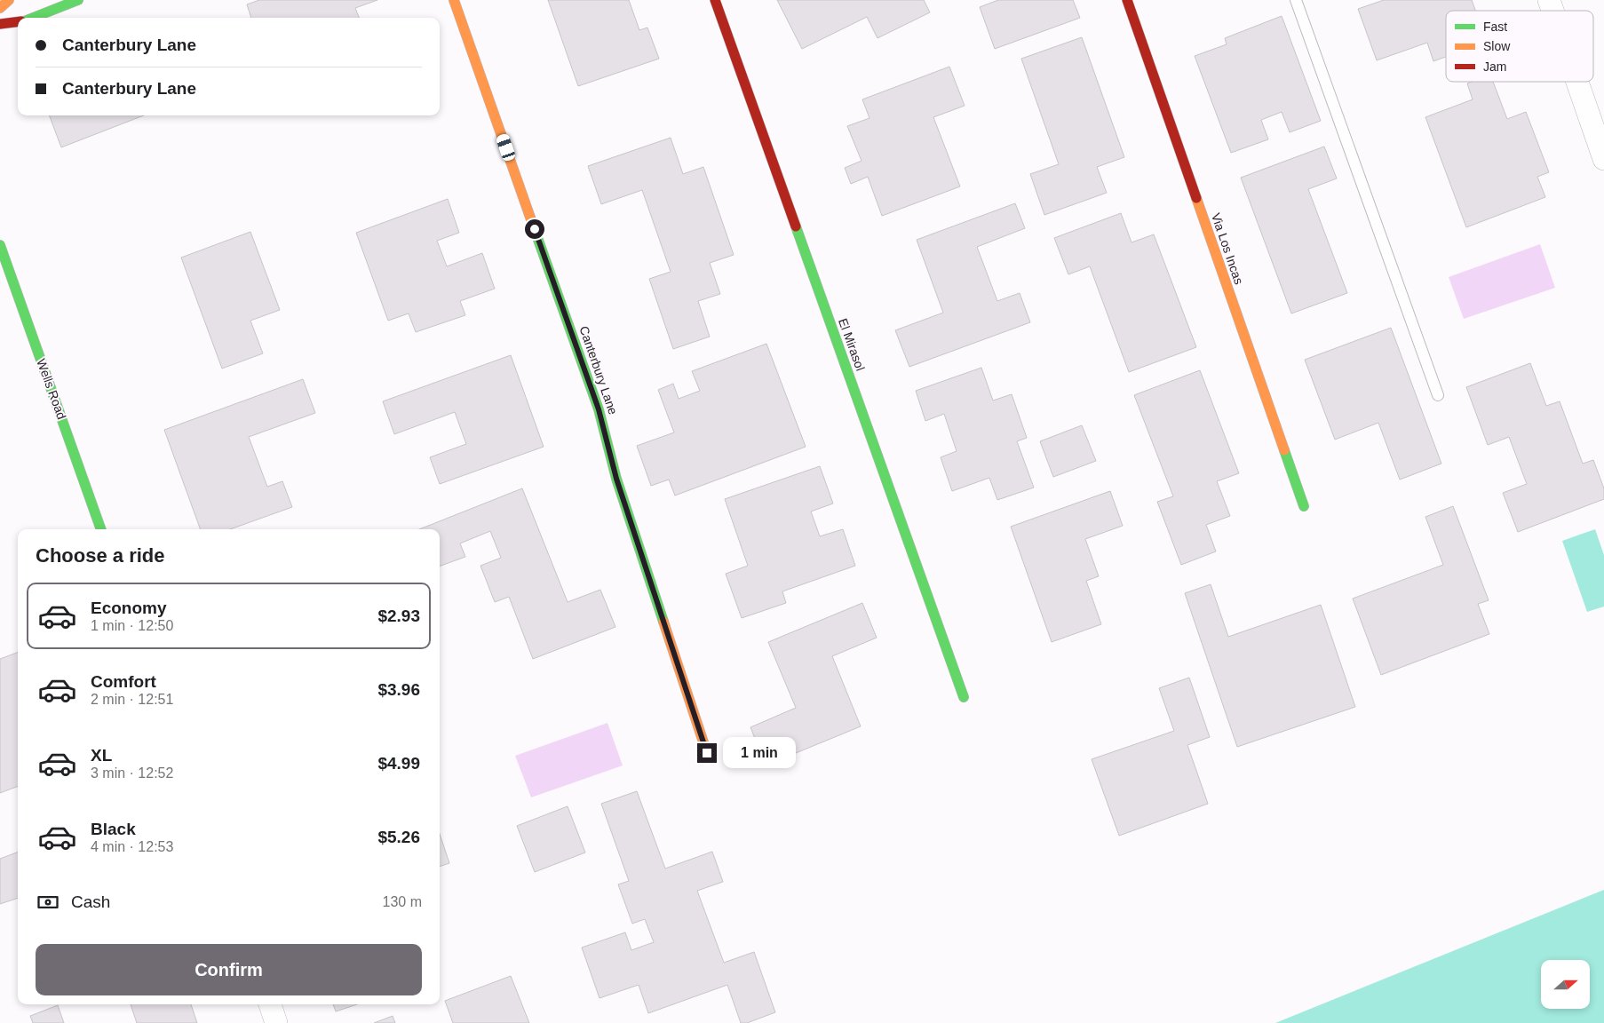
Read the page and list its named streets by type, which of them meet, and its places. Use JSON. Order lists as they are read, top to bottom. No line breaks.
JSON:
{"streets":{"street":["Via Los Incas","El Mirasol","Canterbury Lane","Wells Road"]},"legend":["Fast","Slow","Jam"],"north":"right","page":{"banner":["Canterbury Lane","Canterbury Lane"],"heading":"Choose a ride","list":[{"name":"Economy","note":"1 min · 12:50","value":"$2.93"},{"name":"Comfort","note":"2 min · 12:51","value":"$3.96"},{"name":"XL","note":"3 min · 12:52","value":"$4.99"},{"name":"Black","note":"4 min · 12:53","value":"$5.26"}],"bubble":"1 min","pay":["Cash","130 m"],"buttons":"Confirm"}}
